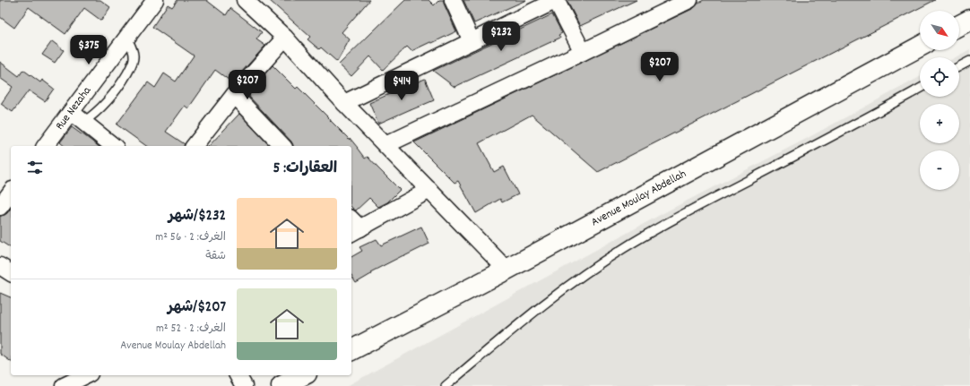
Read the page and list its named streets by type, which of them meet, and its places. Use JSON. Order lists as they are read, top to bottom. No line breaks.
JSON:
{"streets":{"main road":["Avenue Moulay Abdellah"],"street":["Rue Nezaha"]},"north":"bottom right","page":{"map_buttons":["+","−"],"price":["$232","$375","$207","$207","$414"],"heading":"العقارات: 5","list":[{"name":"$232/شهر","note":"الغرف: 2 · 56 m² · شقة"},{"name":"$207/شهر","note":"الغرف: 2 · 52 m² · Avenue Moulay Abdellah"}]}}
